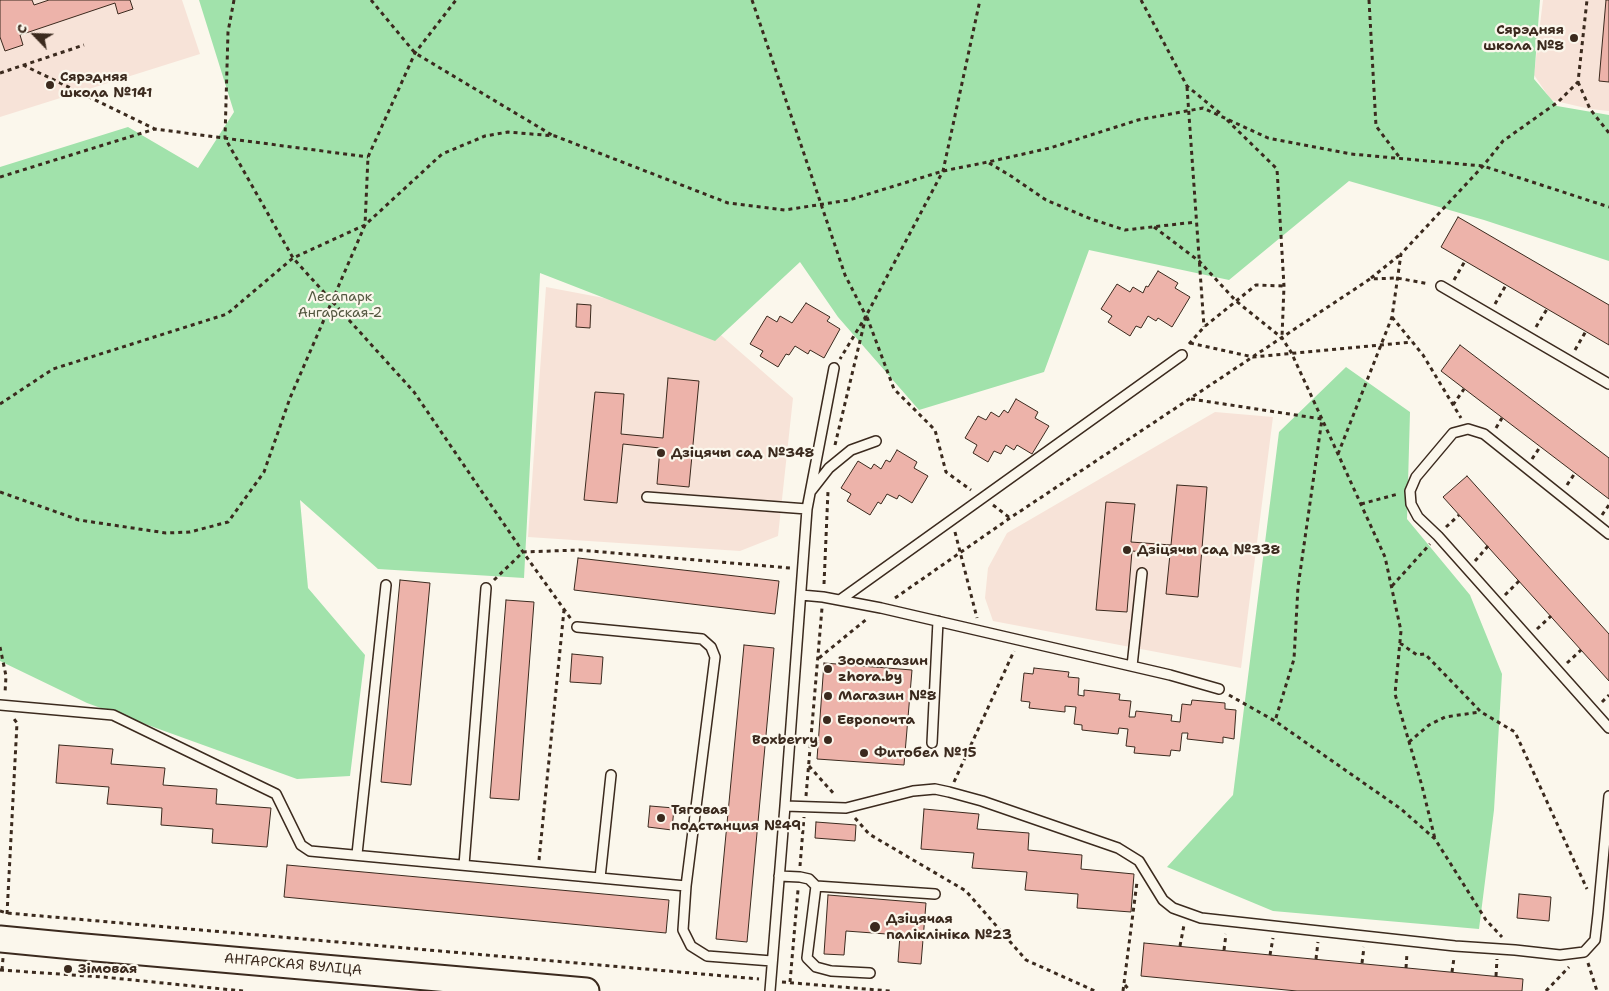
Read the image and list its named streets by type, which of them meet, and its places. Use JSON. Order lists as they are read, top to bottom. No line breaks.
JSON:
{"streets":{"main road":["АНГАРСКАЯ ВУЛІЦА"]},"parks":["Лесапарк Ангарская-2"],"places":["Сярэдняя школа №8","Сярэдняя школа №141","Дзіцячы сад №348","Дзіцячы сад №338","Зоомагазин zhora.by","Магазин №8","Европочта","Boxberry","Фитобел №15","Тяговая подстанция №49","Дзіцячая паліклініка №23","Зімовая"],"north":"top left"}
